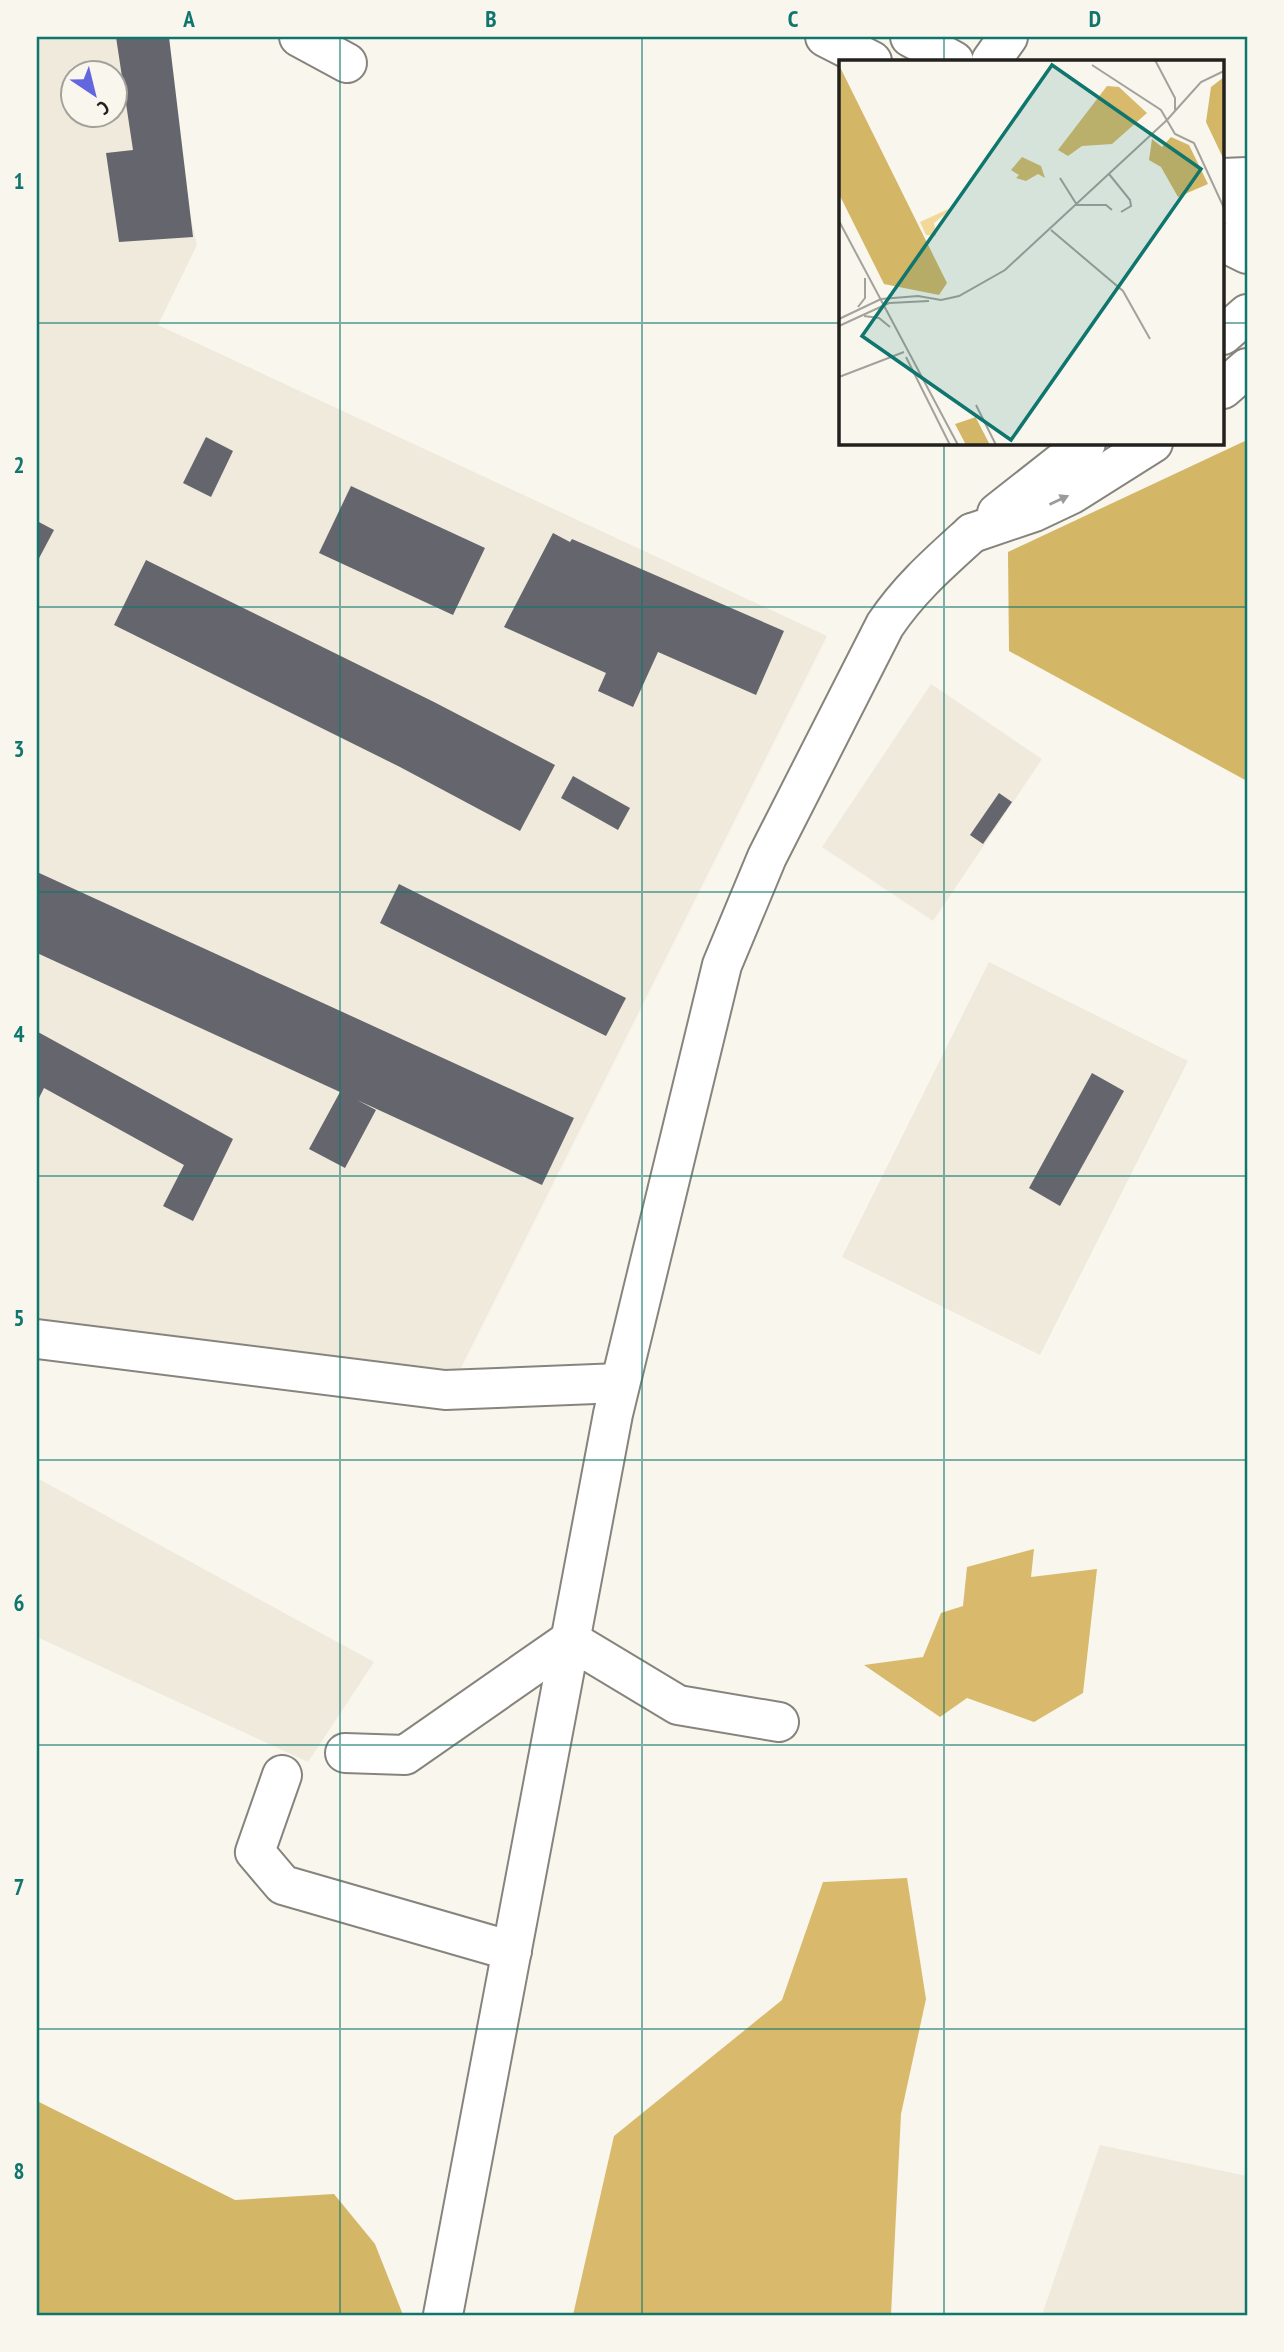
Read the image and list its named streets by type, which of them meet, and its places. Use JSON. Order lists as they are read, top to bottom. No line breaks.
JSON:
{"north":"bottom right","grid":{"columns":["A","B","C","D"],"rows":["1","2","3","4","5","6","7","8"]}}
